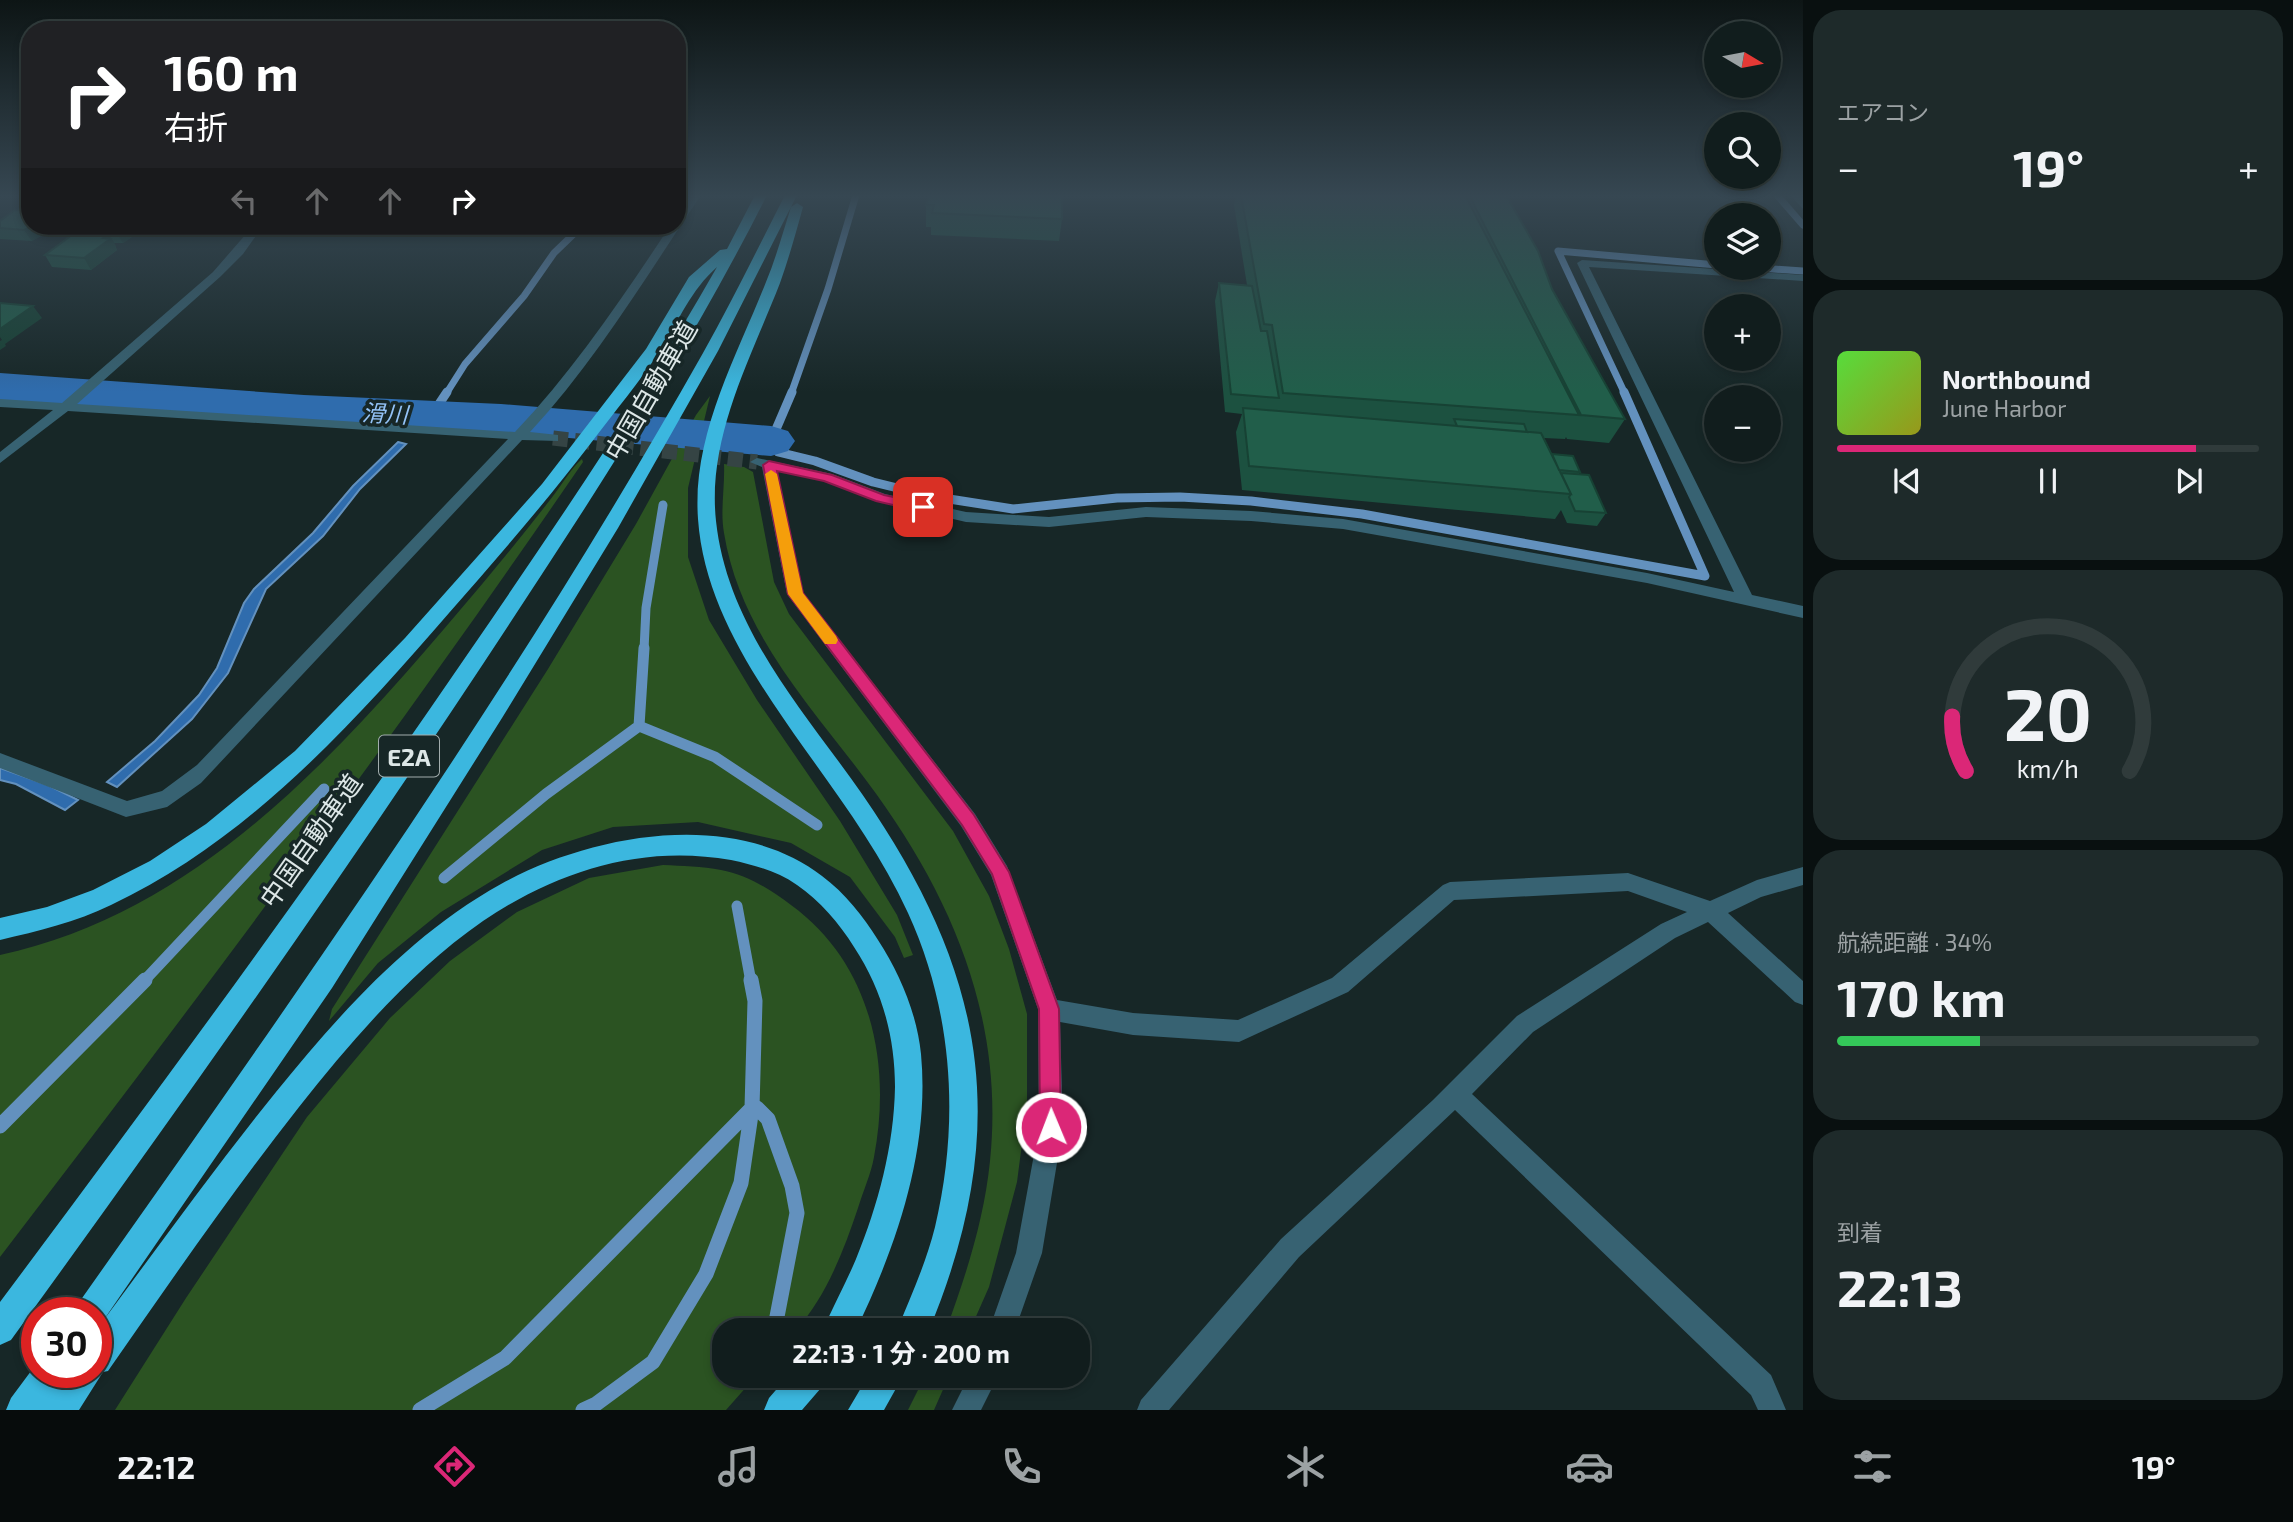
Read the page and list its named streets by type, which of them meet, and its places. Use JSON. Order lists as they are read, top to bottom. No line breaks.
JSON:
{"streets":{"highway":["中国自動車道","E2A"]},"water":["滑川"],"north":"right","page":{"tile":["エアコン",["航続距離 · 34%","170 km"],["到着","22:13"]],"map_buttons":["+","−"],"turn":["160 m","右折"],"heat":["−","19°","+"],"song":["Northbound","June Harbor"],"limit":"30","trip":"22:13 · 1 分 · 200 m","tabs":["22:12","19°"],"gauge":["20","km/h"]}}
